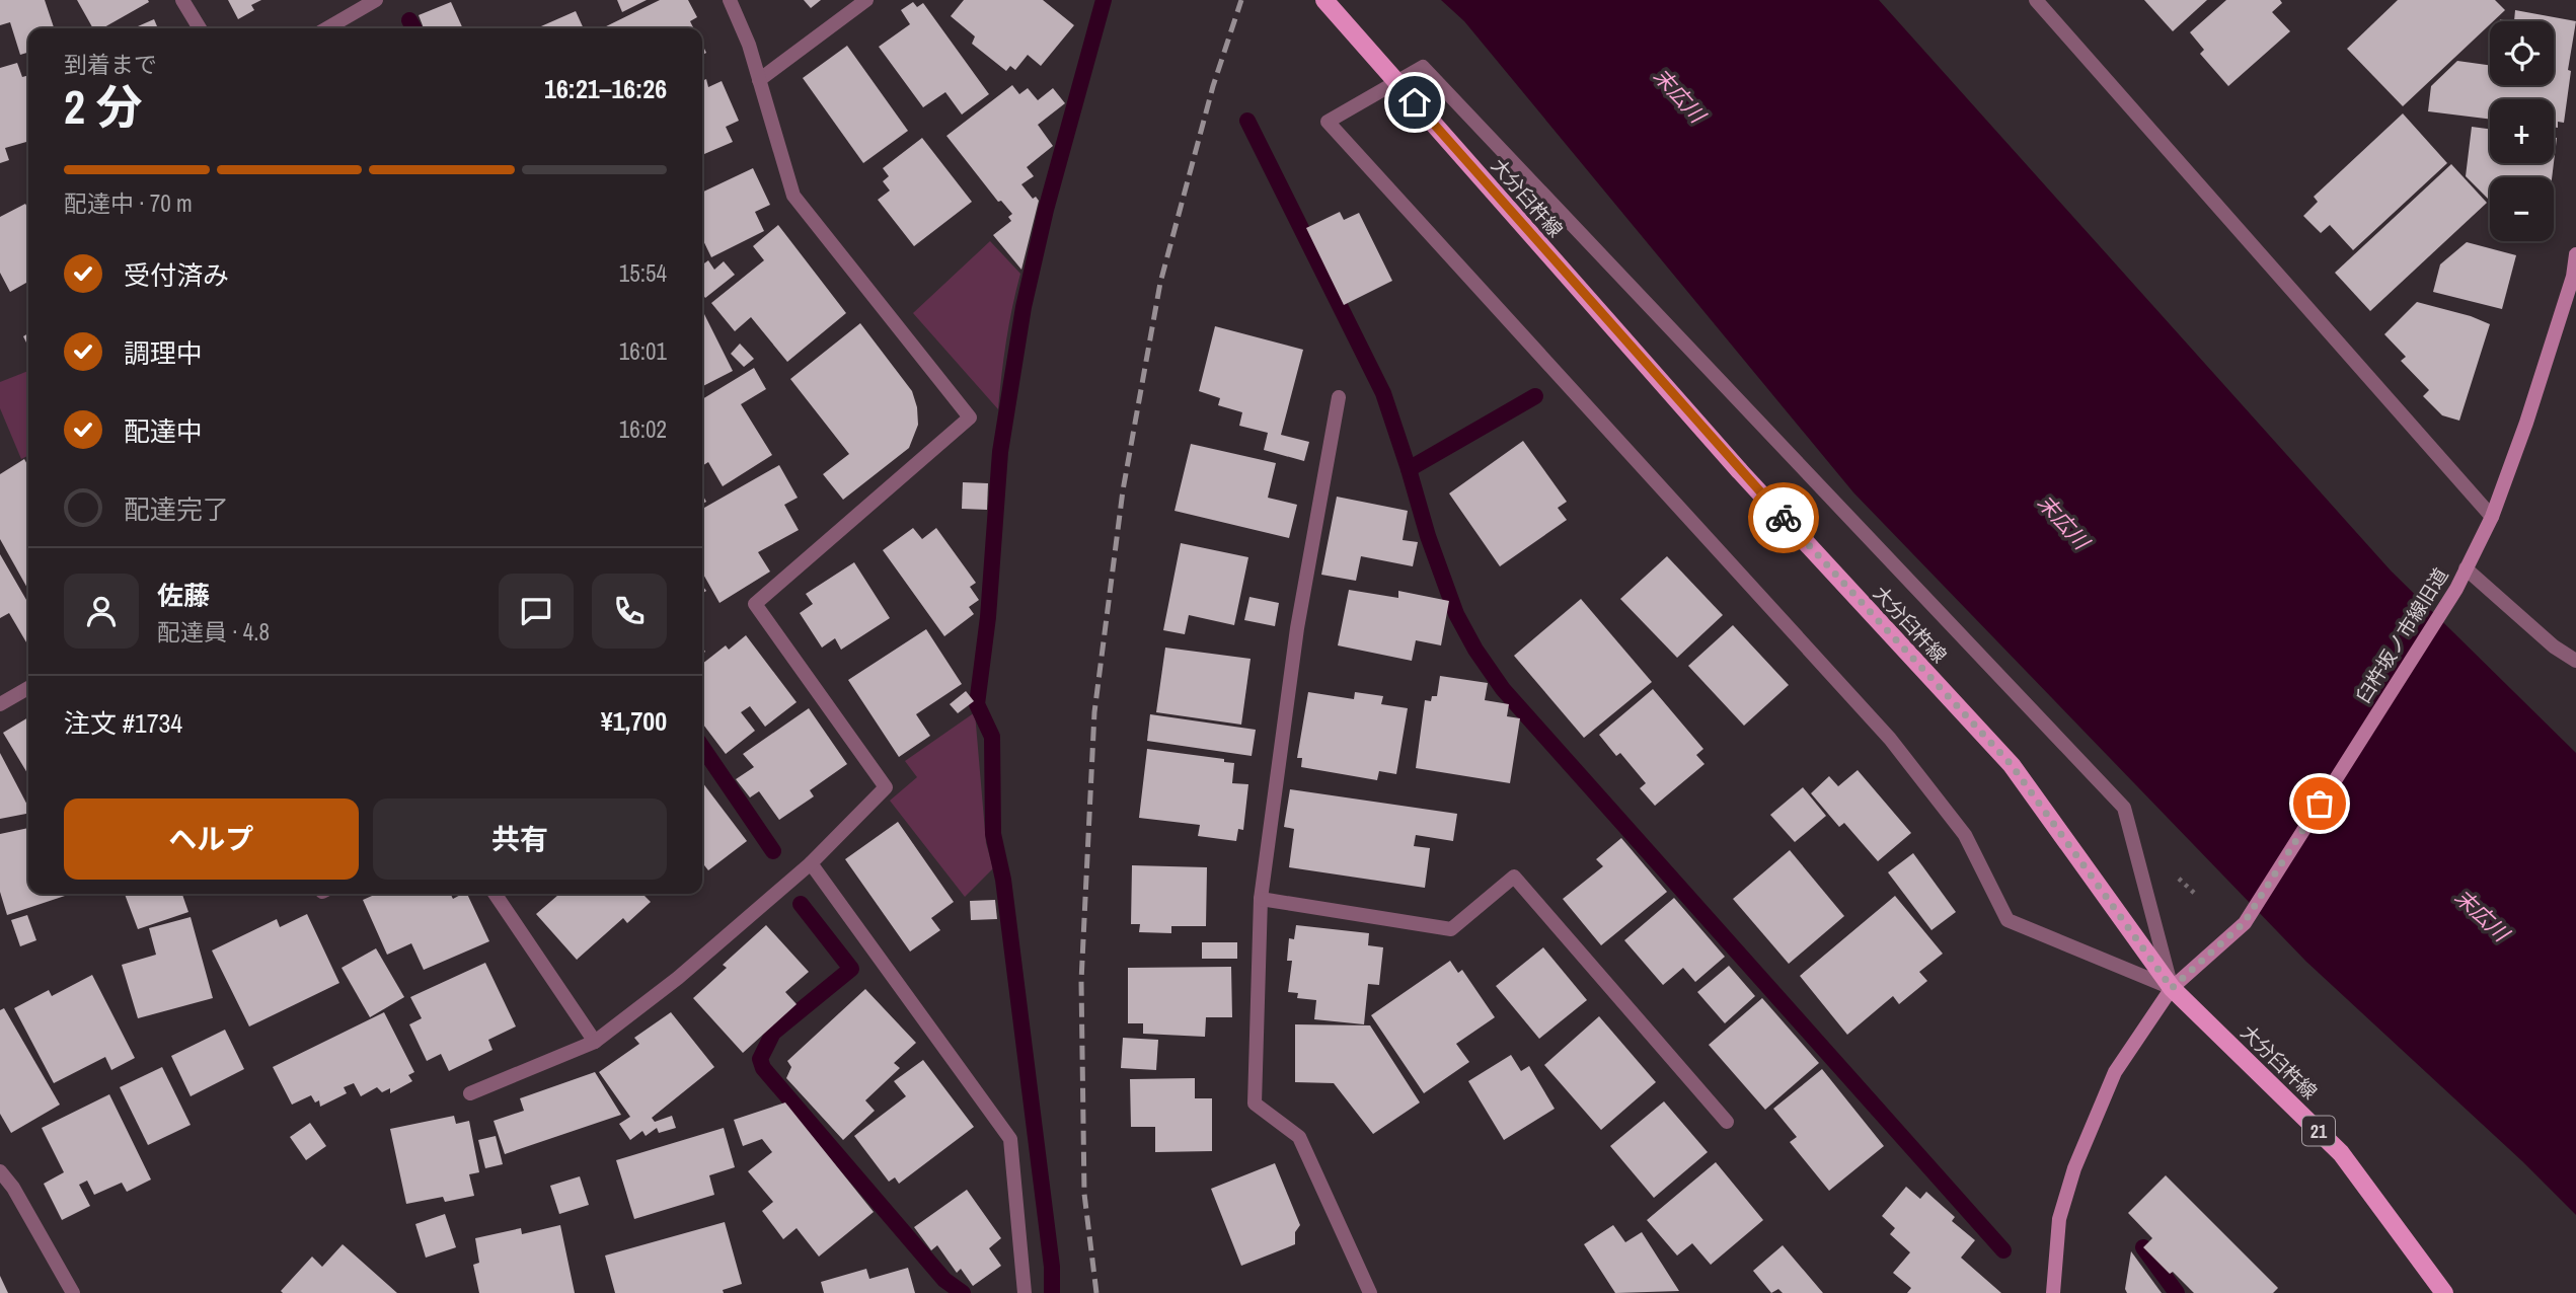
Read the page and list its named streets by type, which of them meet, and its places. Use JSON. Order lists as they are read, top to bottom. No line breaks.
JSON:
{"streets":{"main road":["大分臼杵線","21"],"street":["臼杵坂ノ市線旧道"]},"crossings":[["大分臼杵線","臼杵坂ノ市線旧道"]],"water":["末広川"],"page":{"map_buttons":["+","−"],"heading":["2 分","到着まで","16:21–16:26"],"panel":["佐藤","配達員 · 4.8","注文 #1734","¥1,700"],"bar":"配達中 · 70 m","list":[["受付済み","15:54"],["調理中","16:01"],["配達中","16:02"],"配達完了"],"buttons":["ヘルプ","共有"]}}
